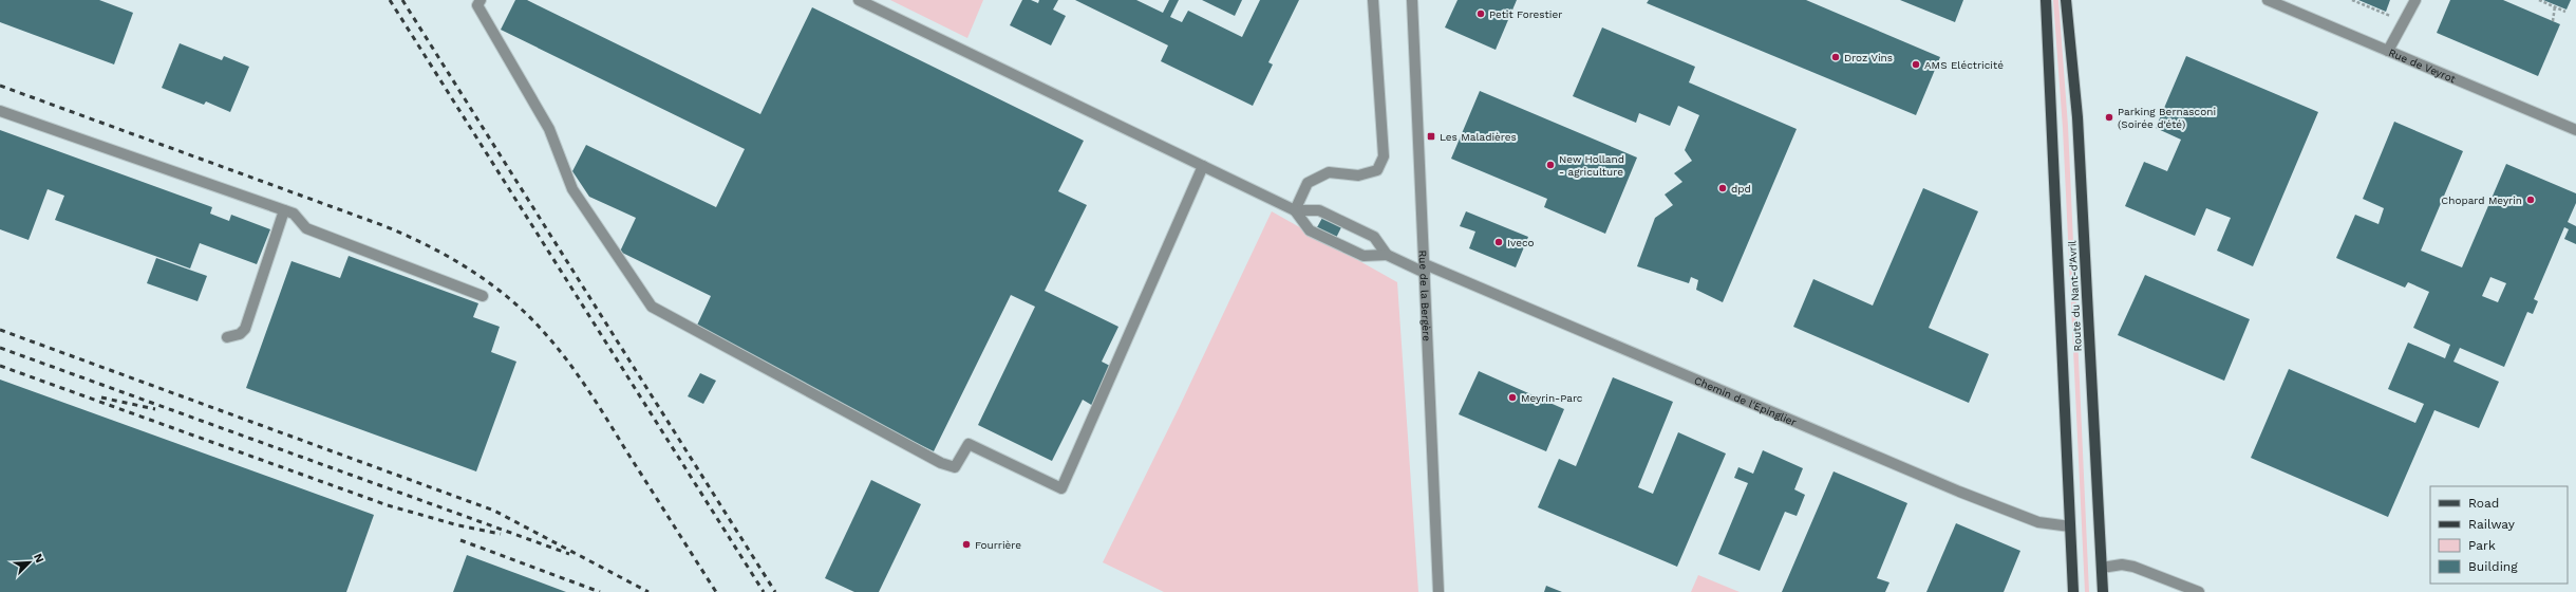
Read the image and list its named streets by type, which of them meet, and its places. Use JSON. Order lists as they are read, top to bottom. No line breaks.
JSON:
{"streets":{"main road":["Route du Nant-d'Avril"],"street":["Rue de Veyrot","Rue de la Bergère","Chemin de l'Epinglier"]},"crossings":[["Rue de la Bergère","Chemin de l'Epinglier"],["Route du Nant-d'Avril","Chemin de l'Epinglier"]],"places":{"other":["Petit Forestier","Droz Vins","AMS Eléctricité","Parking Bernasconi (Soirée d'été)","New Holland - agriculture","dpd","Chopard Meyrin","Iveco","Meyrin-Parc","Fourrière"],"transit":["Les Maladières"]},"legend":["Road","Railway","Park","Building"],"north":"top right"}
